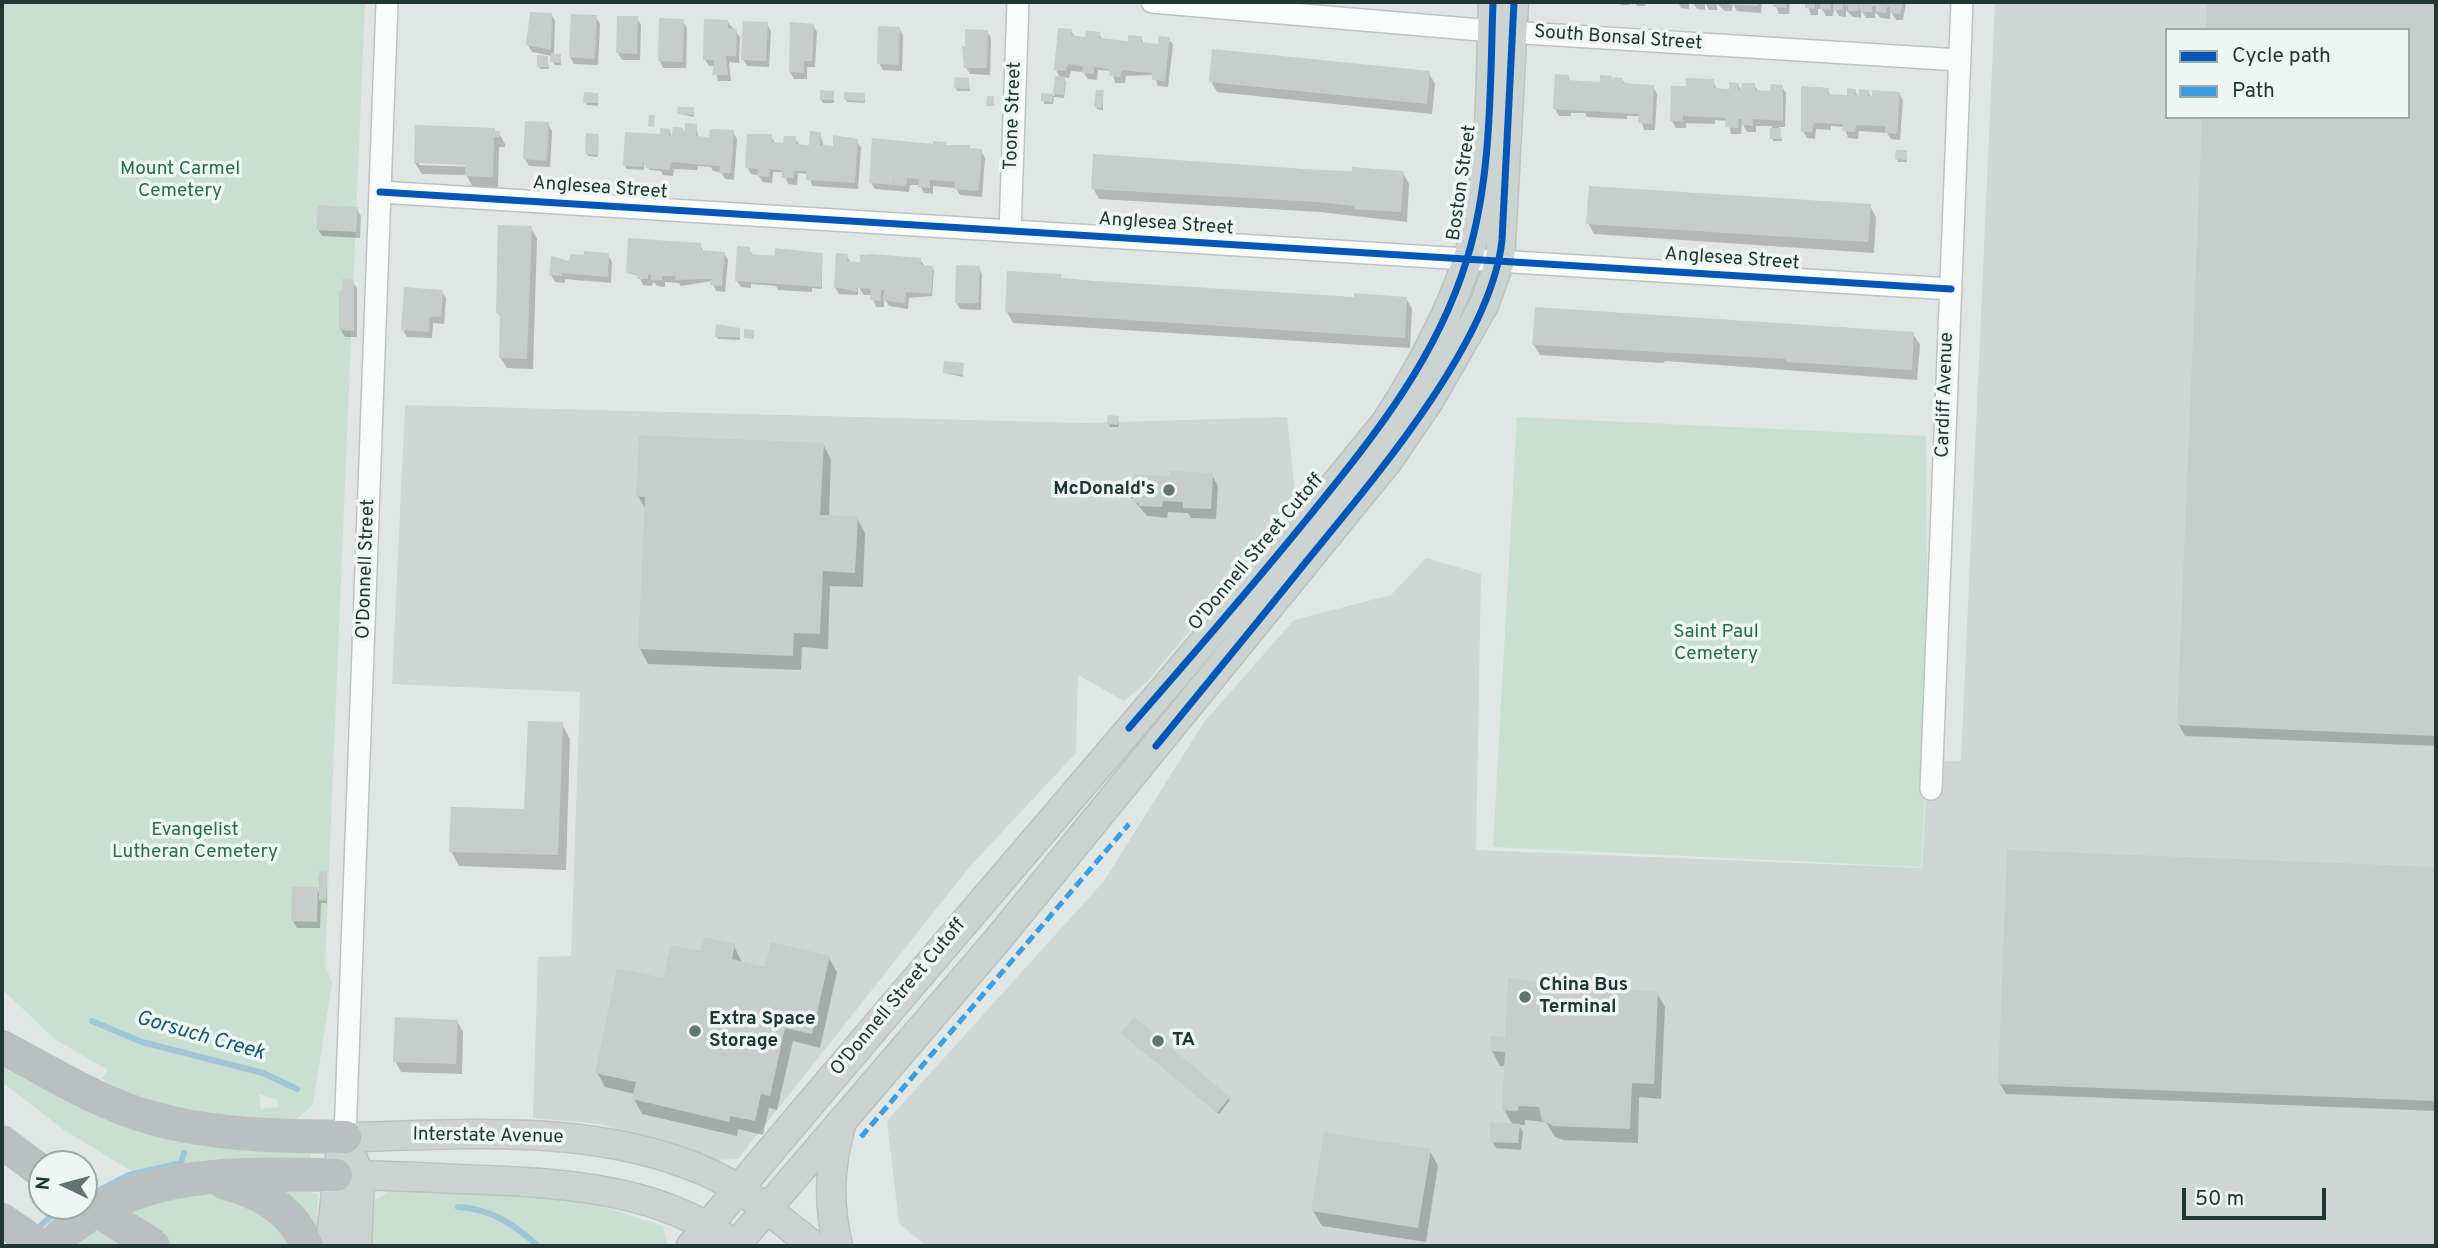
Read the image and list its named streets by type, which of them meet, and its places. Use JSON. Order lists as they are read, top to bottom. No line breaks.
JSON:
{"streets":{"main road":["Boston Street","O'Donnell Street Cutoff","O'Donnell Street","Interstate Avenue"],"street":["South Bonsal Street","Toone Street","Anglesea Street","Cardiff Avenue"]},"crossings":[["South Bonsal Street","Boston Street"],["South Bonsal Street","Cardiff Avenue"],["Toone Street","Anglesea Street"],["Boston Street","Anglesea Street"],["Boston Street","O'Donnell Street Cutoff"],["Anglesea Street","Cardiff Avenue"],["Anglesea Street","O'Donnell Street"],["O'Donnell Street Cutoff","Interstate Avenue"],["O'Donnell Street","Interstate Avenue"]],"water":["Gorsuch Creek"],"parks":["Mount Carmel Cemetery","Saint Paul Cemetery","Evangelist Lutheran Cemetery"],"places":["McDonald's","China Bus Terminal","Extra Space Storage","TA"],"legend":["Cycle path","Path"],"scale_bar":"50 m","north":"left"}
